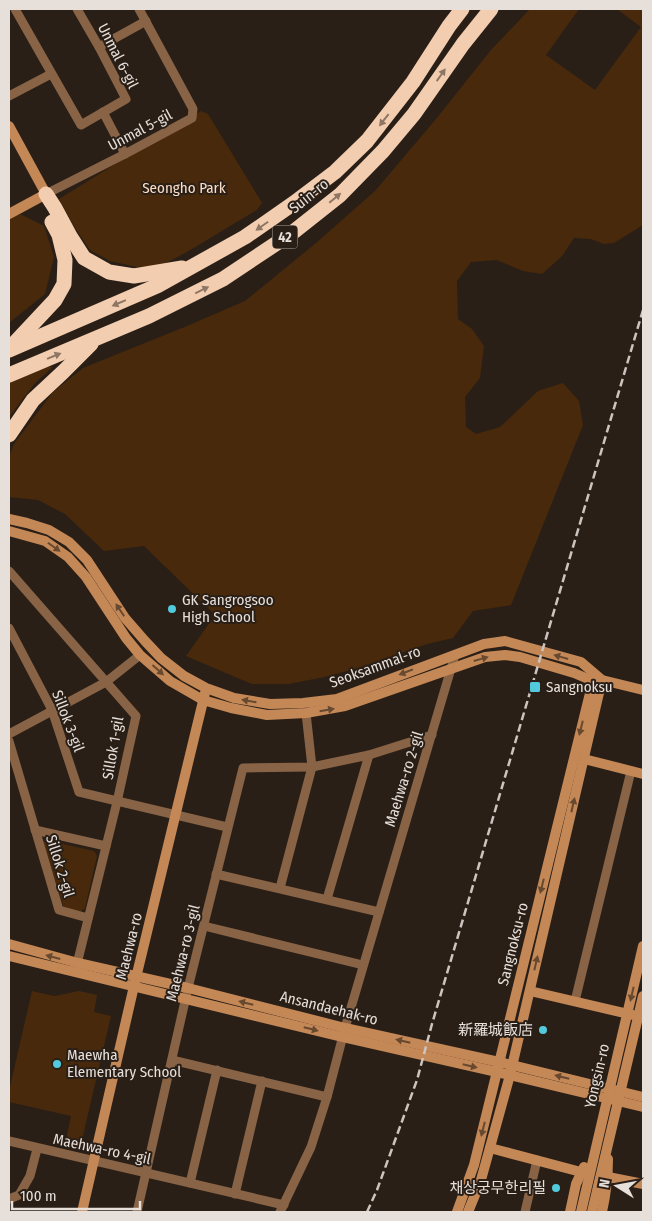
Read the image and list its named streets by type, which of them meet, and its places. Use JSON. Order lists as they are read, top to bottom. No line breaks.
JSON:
{"streets":{"highway":["Suin-ro","42"],"street":["Unmal 6-gil","Unmal 5-gil","Seoksammal-ro","Sillok 3-gil","Sillok 1-gil","Maehwa-ro 2-gil","Sillok 2-gil","Sangnoksu-ro","Maehwa-ro","Maehwa-ro 3-gil","Ansandaehak-ro","Yongsin-ro","Maehwa-ro 4-gil"]},"crossings":[["Seoksammal-ro","Maehwa-ro 2-gil"],["Seoksammal-ro","Sangnoksu-ro"],["Seoksammal-ro","Maehwa-ro"],["Sillok 3-gil","Sillok 1-gil"],["Sillok 1-gil","Sillok 2-gil"],["Sillok 1-gil","Ansandaehak-ro"],["Maehwa-ro 2-gil","Maehwa-ro 3-gil"],["Maehwa-ro 2-gil","Ansandaehak-ro"],["Maehwa-ro 2-gil","Maehwa-ro 4-gil"],["Sangnoksu-ro","Ansandaehak-ro"],["Maehwa-ro","Ansandaehak-ro"],["Maehwa-ro","Maehwa-ro 4-gil"],["Maehwa-ro 3-gil","Ansandaehak-ro"],["Maehwa-ro 3-gil","Maehwa-ro 4-gil"],["Ansandaehak-ro","Yongsin-ro"]],"parks":["Seongho Park"],"places":{"other":["GK Sangrogsoo High School","新羅城飯店","Maewha Elementary School","채상궁무한리필"],"transit":["Sangnoksu"]},"scale_bar":"100 m","north":"left"}
